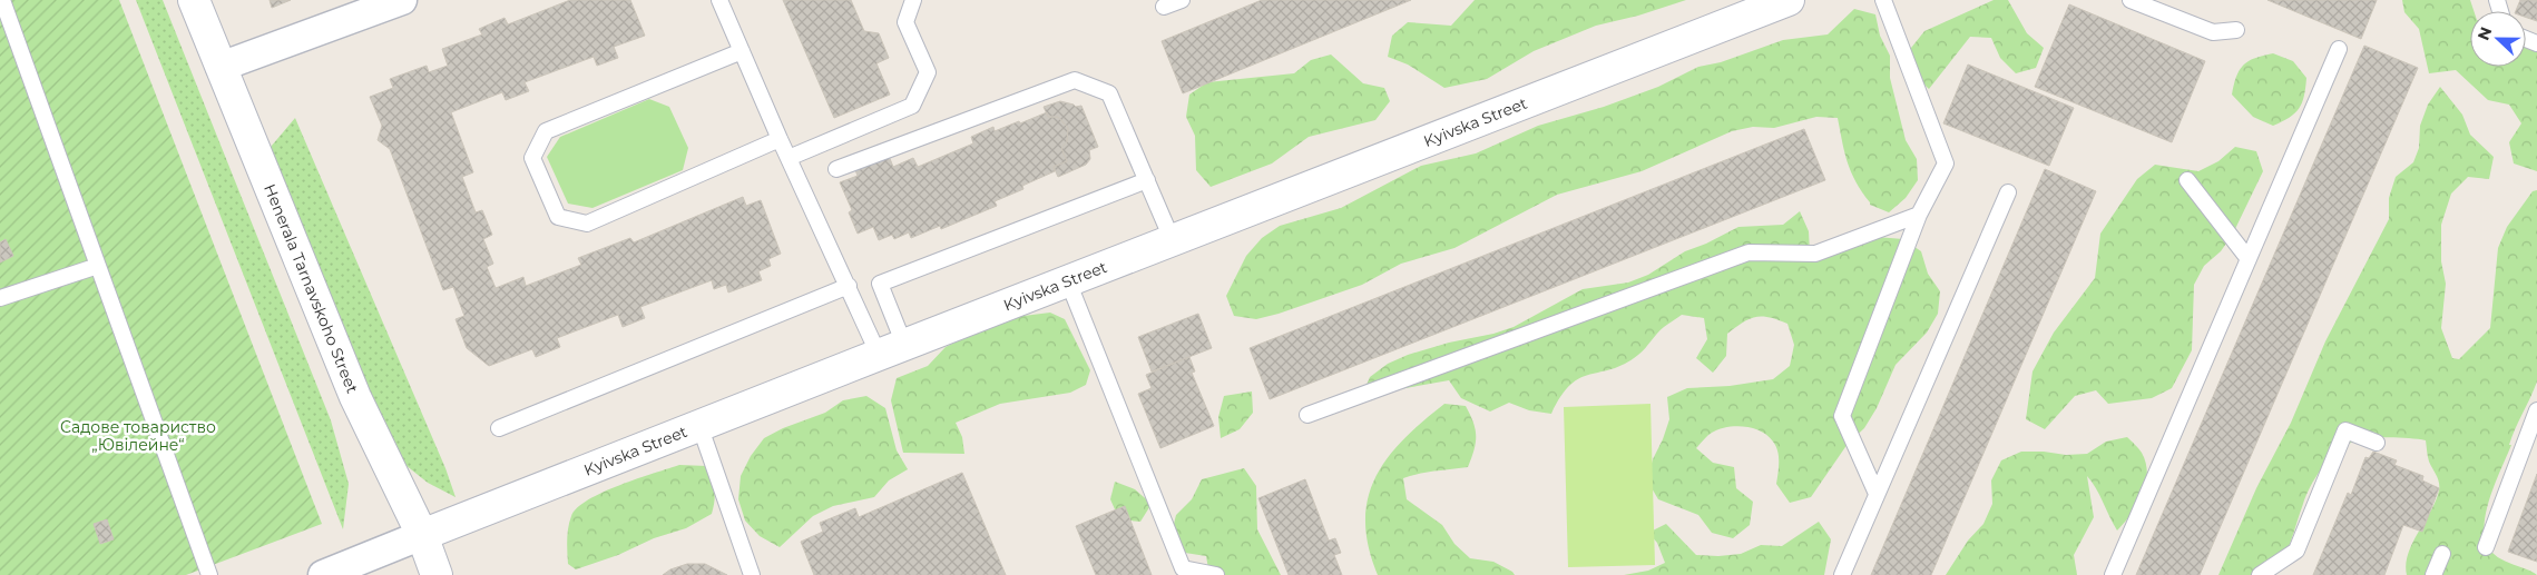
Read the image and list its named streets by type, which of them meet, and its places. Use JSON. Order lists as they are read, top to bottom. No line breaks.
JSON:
{"streets":{"main road":["Kyivska Street","Henerala Tarnavskoho Street"]},"crossings":[["Kyivska Street","Henerala Tarnavskoho Street"]],"parks":["Садове товариство „Ювілейне“"],"north":"left"}
